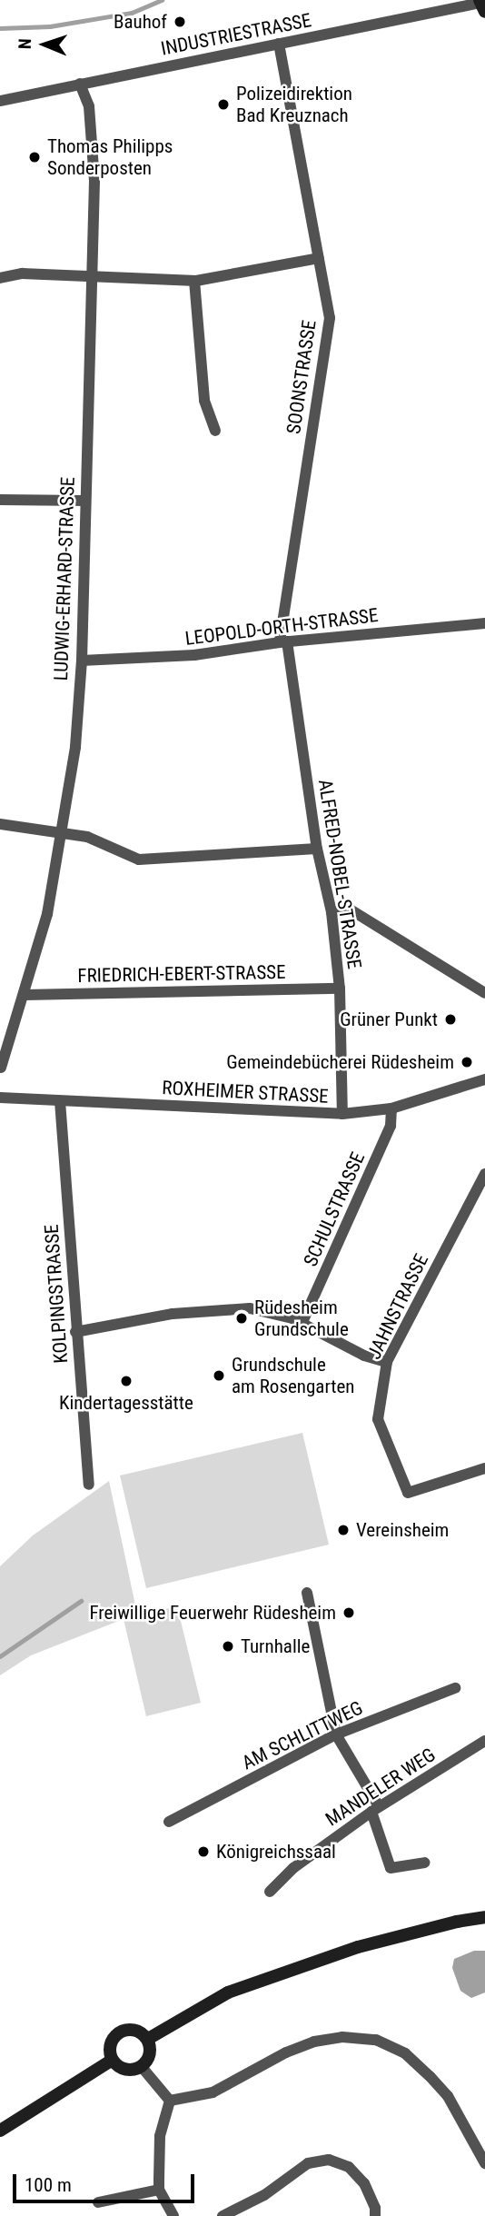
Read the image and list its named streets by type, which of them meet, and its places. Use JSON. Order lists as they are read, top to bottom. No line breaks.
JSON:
{"streets":{"street":["INDUSTRIESTRASSE","SOONSTRASSE","LUDWIG-ERHARD-STRASSE","LEOPOLD-ORTH-STRASSE","ALFRED-NOBEL-STRASSE","FRIEDRICH-EBERT-STRASSE","ROXHEIMER STRASSE","SCHULSTRASSE","KOLPINGSTRASSE","JAHNSTRASSE","AM SCHLITTWEG","MANDELER WEG"]},"crossings":[["INDUSTRIESTRASSE","SOONSTRASSE"],["INDUSTRIESTRASSE","LUDWIG-ERHARD-STRASSE"],["SOONSTRASSE","LEOPOLD-ORTH-STRASSE"],["SOONSTRASSE","ALFRED-NOBEL-STRASSE"],["LUDWIG-ERHARD-STRASSE","LEOPOLD-ORTH-STRASSE"],["LUDWIG-ERHARD-STRASSE","FRIEDRICH-EBERT-STRASSE"],["LEOPOLD-ORTH-STRASSE","ALFRED-NOBEL-STRASSE"],["ALFRED-NOBEL-STRASSE","FRIEDRICH-EBERT-STRASSE"],["ALFRED-NOBEL-STRASSE","ROXHEIMER STRASSE"],["ROXHEIMER STRASSE","SCHULSTRASSE"],["ROXHEIMER STRASSE","KOLPINGSTRASSE"]],"places":["Bauhof","Polizeidirektion Bad Kreuznach","Thomas Philipps Sonderposten","Grüner Punkt","Gemeindebücherei Rüdesheim","Rüdesheim Grundschule","Grundschule am Rosengarten","Kindertagesstätte","Vereinsheim","Freiwillige Feuerwehr Rüdesheim","Turnhalle","Königreichssaal"],"scale_bar":"100 m","north":"left"}
